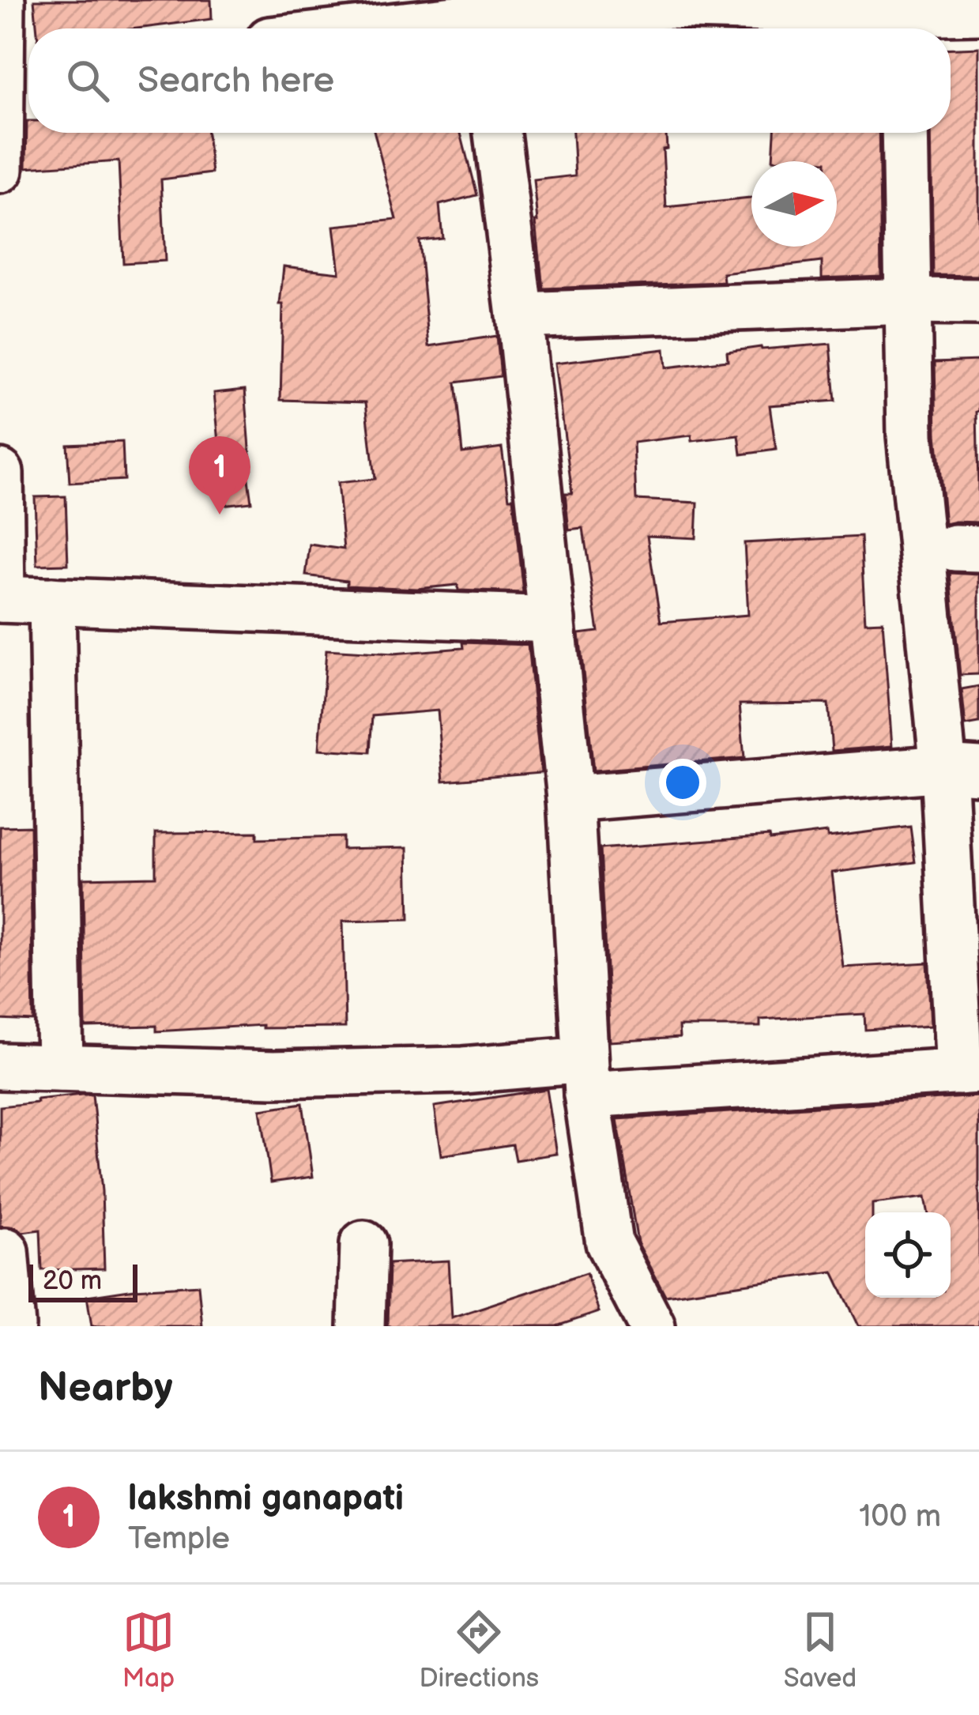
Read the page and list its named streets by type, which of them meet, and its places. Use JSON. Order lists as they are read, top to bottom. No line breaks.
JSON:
{"scale_bar":"20 m","north":"right","page":{"search":"Search here","pins":"1","scale":"20 m","heading":"Nearby","list":[{"mark":"1","name":"lakshmi ganapati","note":"Temple","value":"100 m"}],"nav":["Map","Directions","Saved"]}}
